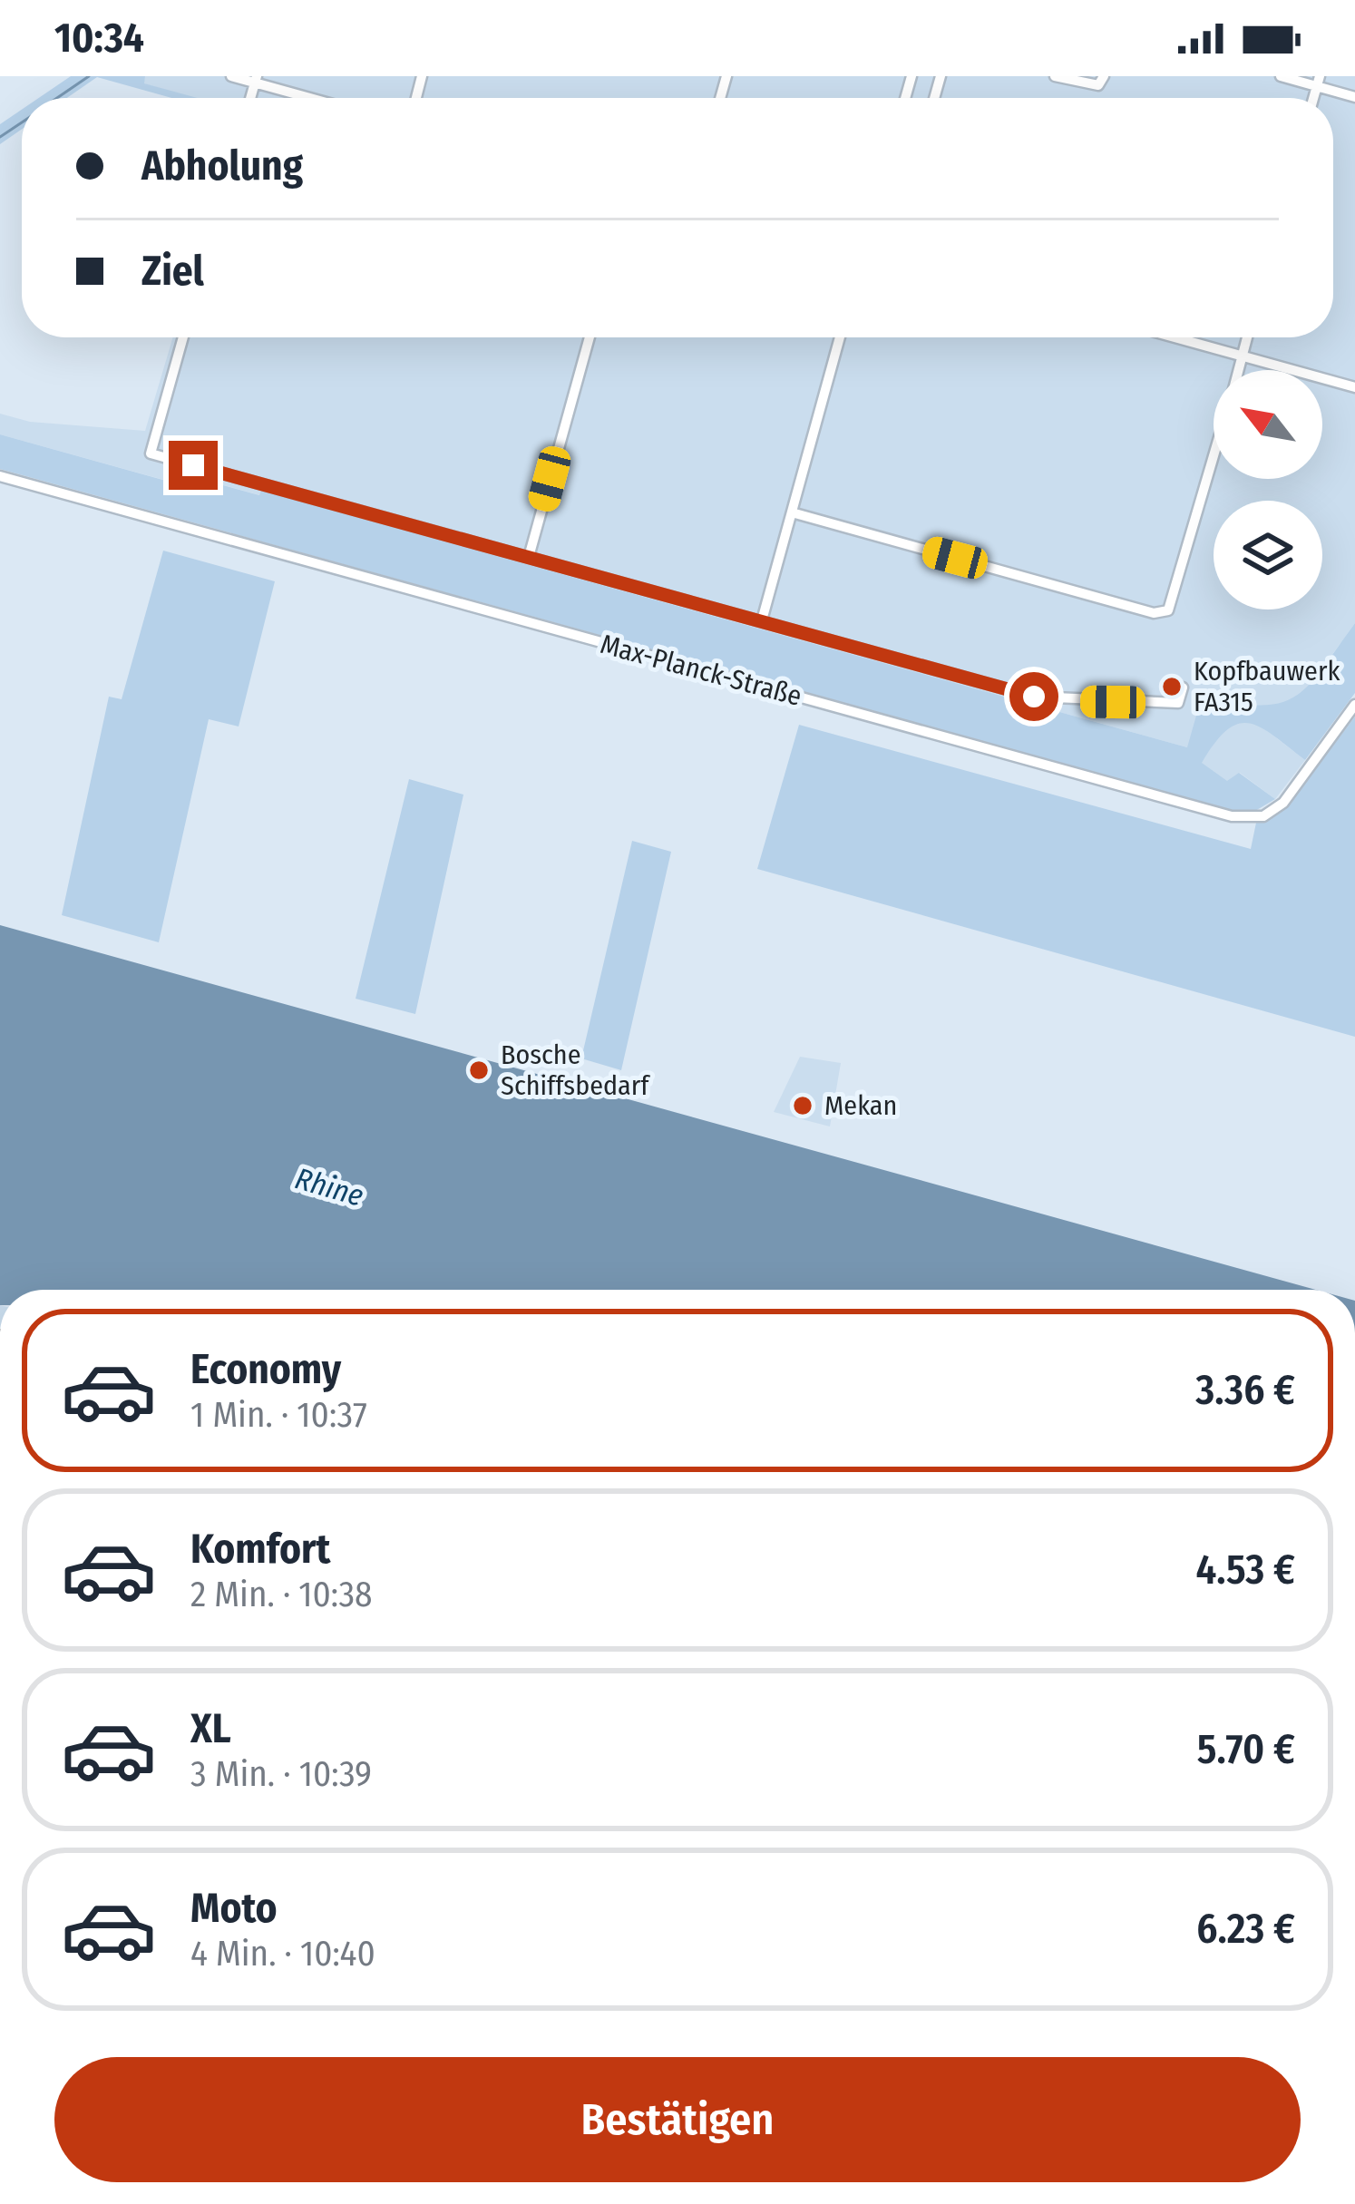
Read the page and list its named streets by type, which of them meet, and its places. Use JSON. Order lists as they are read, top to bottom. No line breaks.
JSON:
{"streets":{"street":["Max-Planck-Straße"]},"water":["Rhine"],"places":["Kopfbauwerk FA315","Bosche Schiffsbedarf","Mekan"],"north":"top left","page":{"status":"10:34","banner":["Abholung","Ziel"],"list":[{"name":"Economy","note":"1 Min. · 10:37","value":"3.36 €"},{"name":"Komfort","note":"2 Min. · 10:38","value":"4.53 €"},{"name":"XL","note":"3 Min. · 10:39","value":"5.70 €"},{"name":"Moto","note":"4 Min. · 10:40","value":"6.23 €"}],"buttons":"Bestätigen"}}
